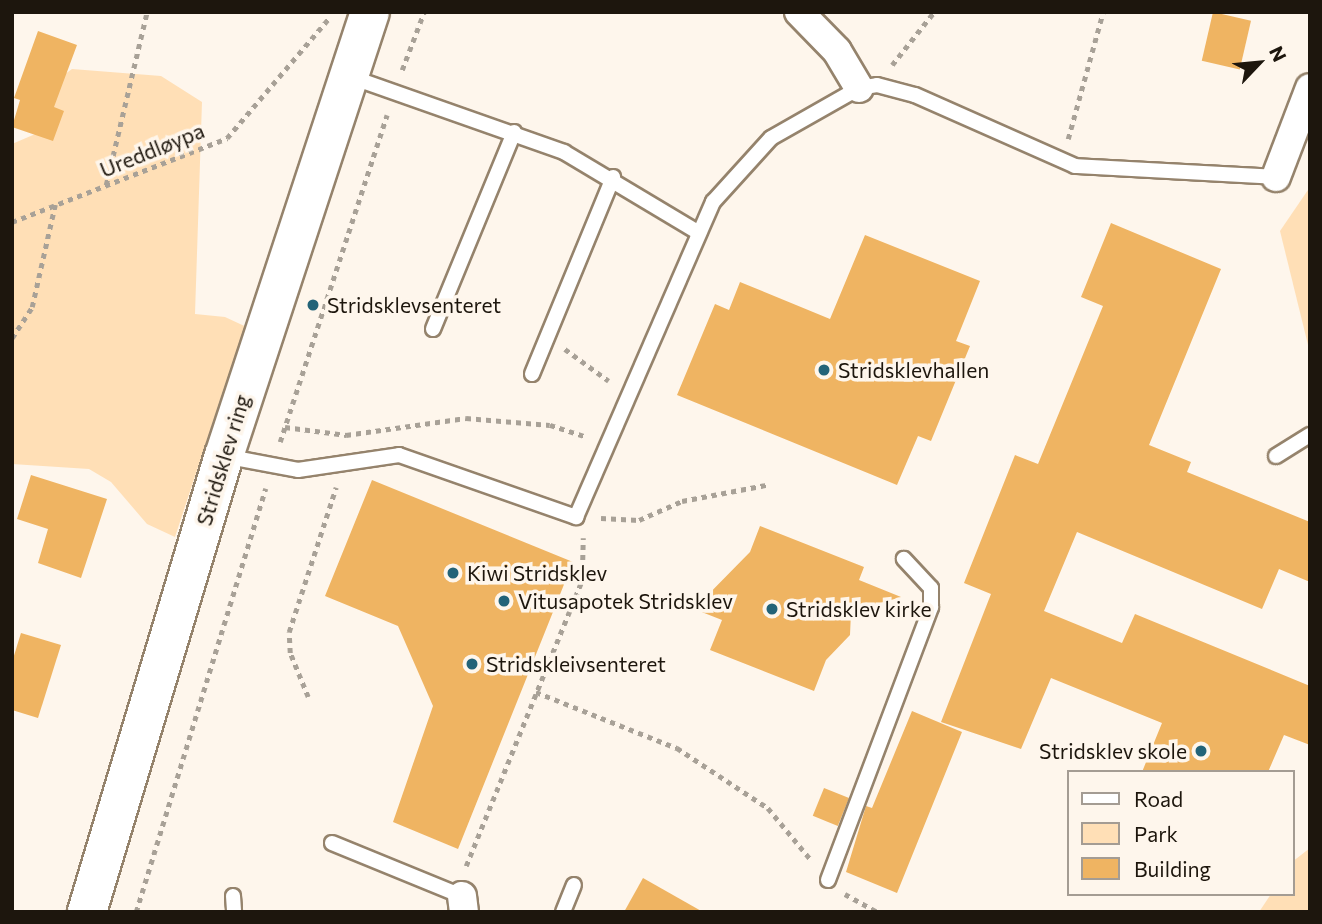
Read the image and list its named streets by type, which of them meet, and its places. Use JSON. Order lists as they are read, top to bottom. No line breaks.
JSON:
{"streets":{"street":["Stridsklev ring"],"path":["Ureddløypa"]},"places":["Stridsklevsenteret","Stridsklevhallen","Kiwi Stridsklev","Vitusapotek Stridsklev","Stridsklev kirke","Stridskleivsenteret","Stridsklev skole"],"legend":["Road","Park","Building"],"north":"top right"}
